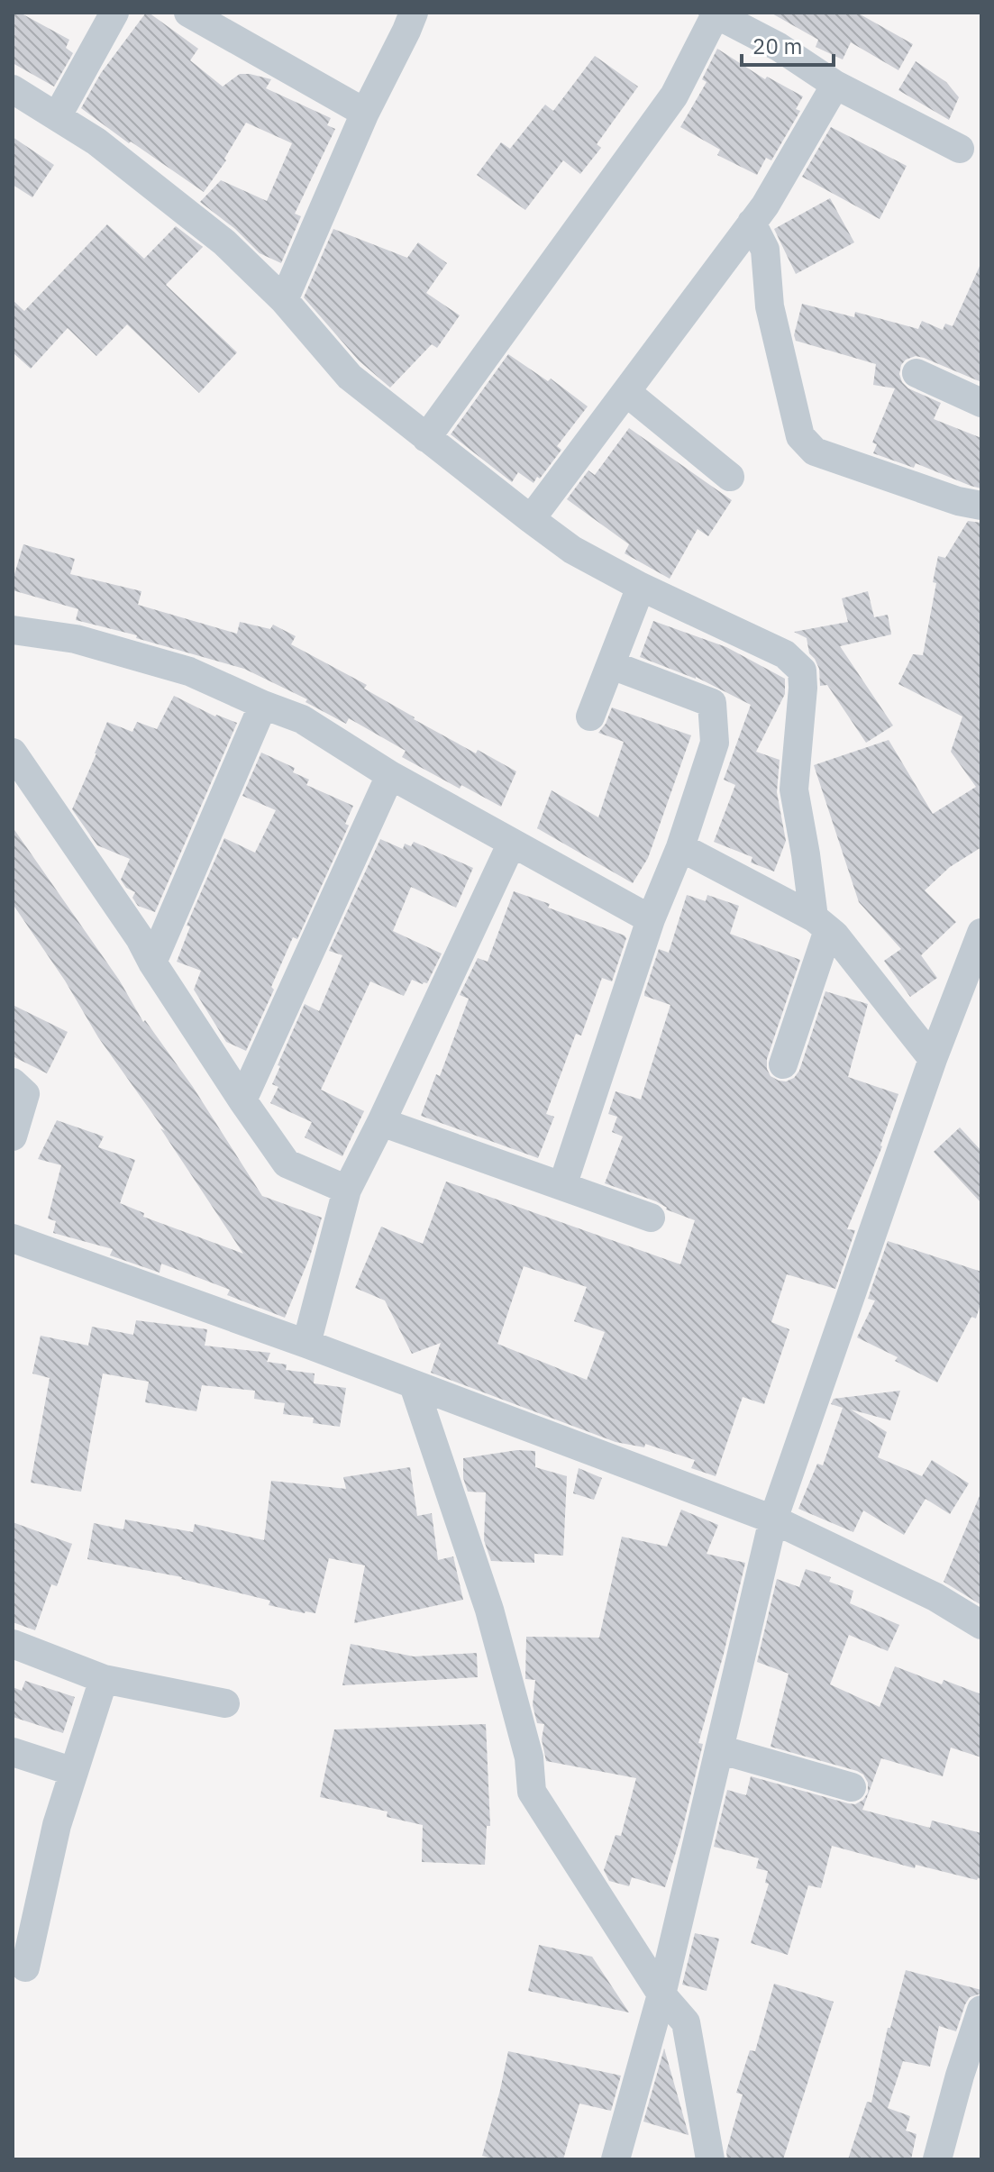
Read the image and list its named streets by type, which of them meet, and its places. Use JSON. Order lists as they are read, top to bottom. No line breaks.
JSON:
{"scale_bar":"20 m"}
